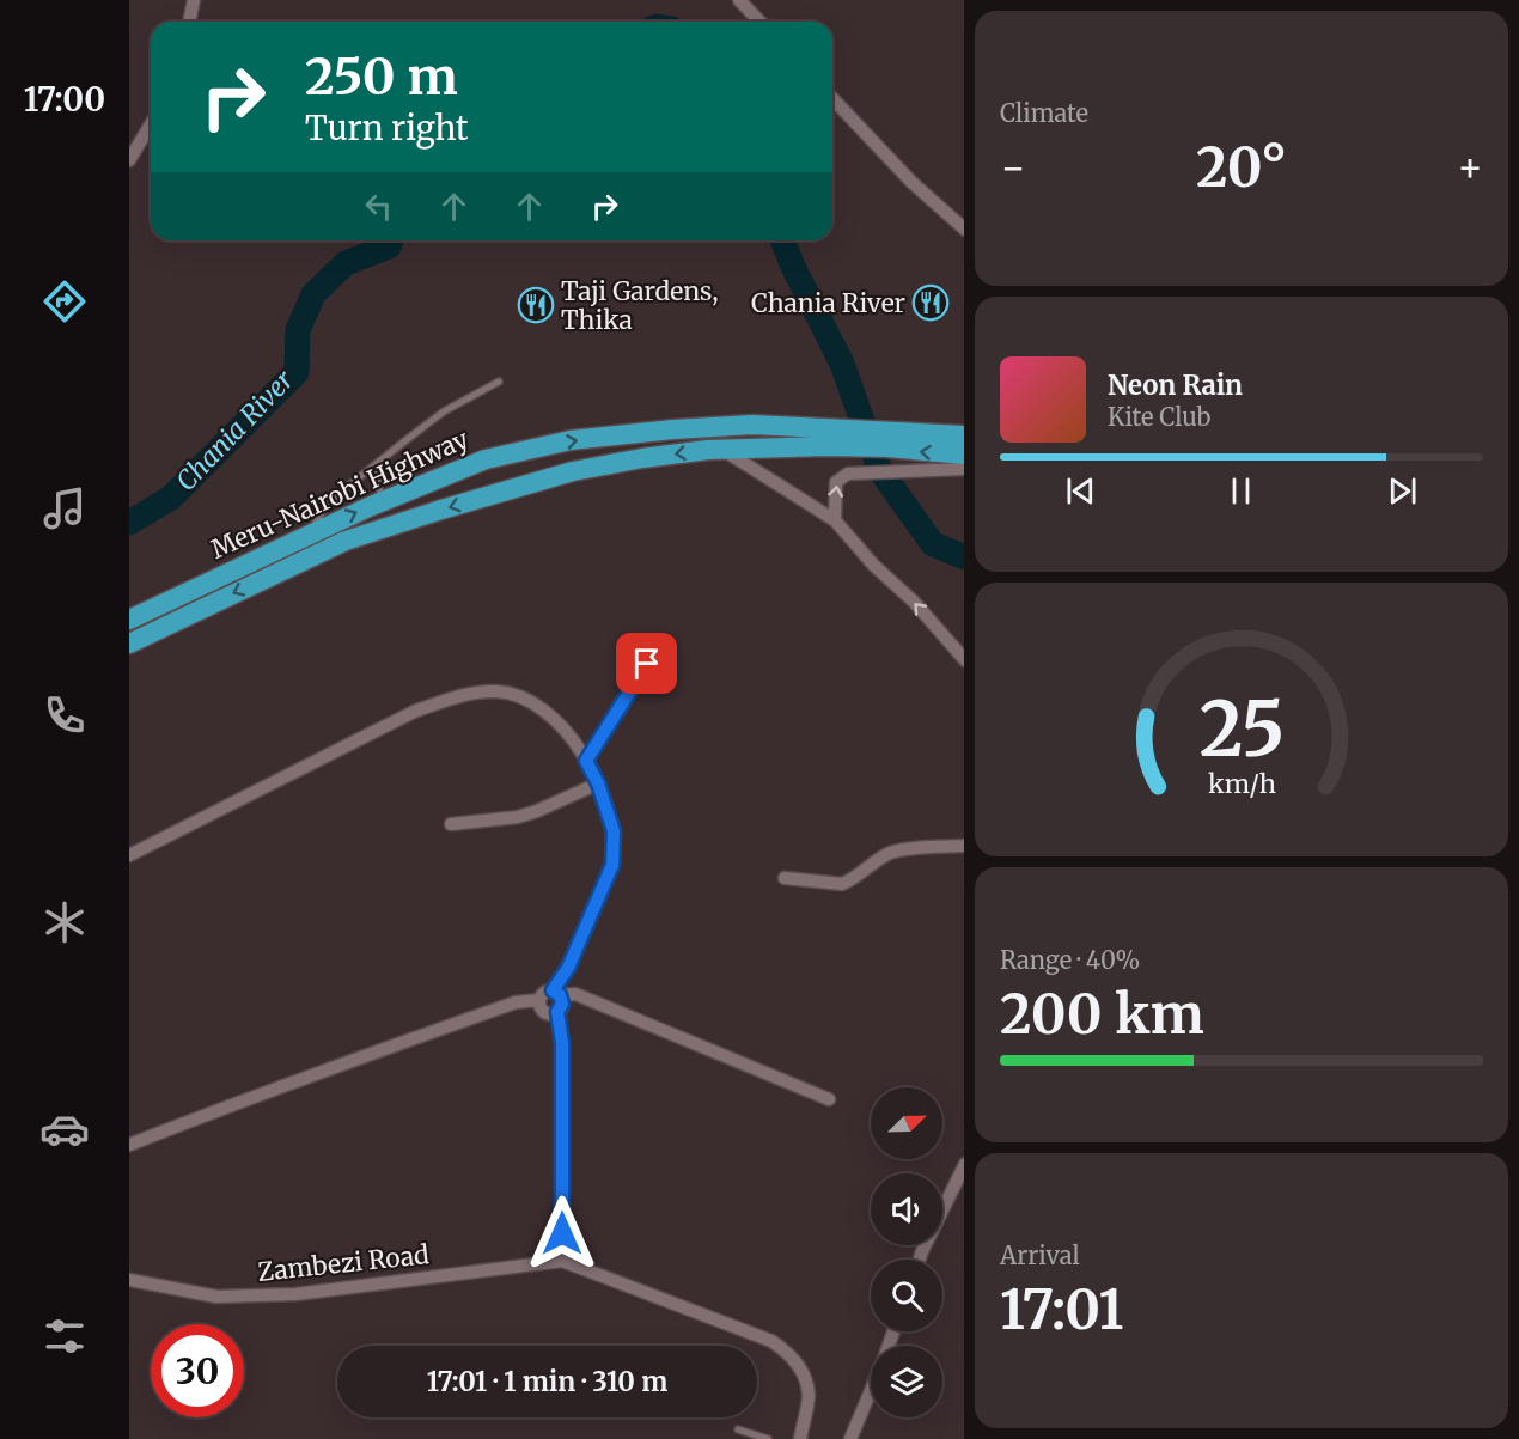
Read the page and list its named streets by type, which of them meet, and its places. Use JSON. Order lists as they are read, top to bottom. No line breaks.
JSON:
{"streets":{"highway":["Meru-Nairobi Highway"],"street":["Zambezi Road"]},"water":["Chania River"],"places":{"restaurant":["Chania River","Taji Gardens, Thika"]},"north":"top right","page":{"tabs":"17:00","tile":["Climate",["Range · 40%","200 km"],["Arrival","17:01"]],"turn":["250 m","Turn right"],"heat":["−","20°","+"],"song":["Neon Rain","Kite Club"],"limit":"30","trip":"17:01 · 1 min · 310 m","gauge":["25","km/h"]}}
